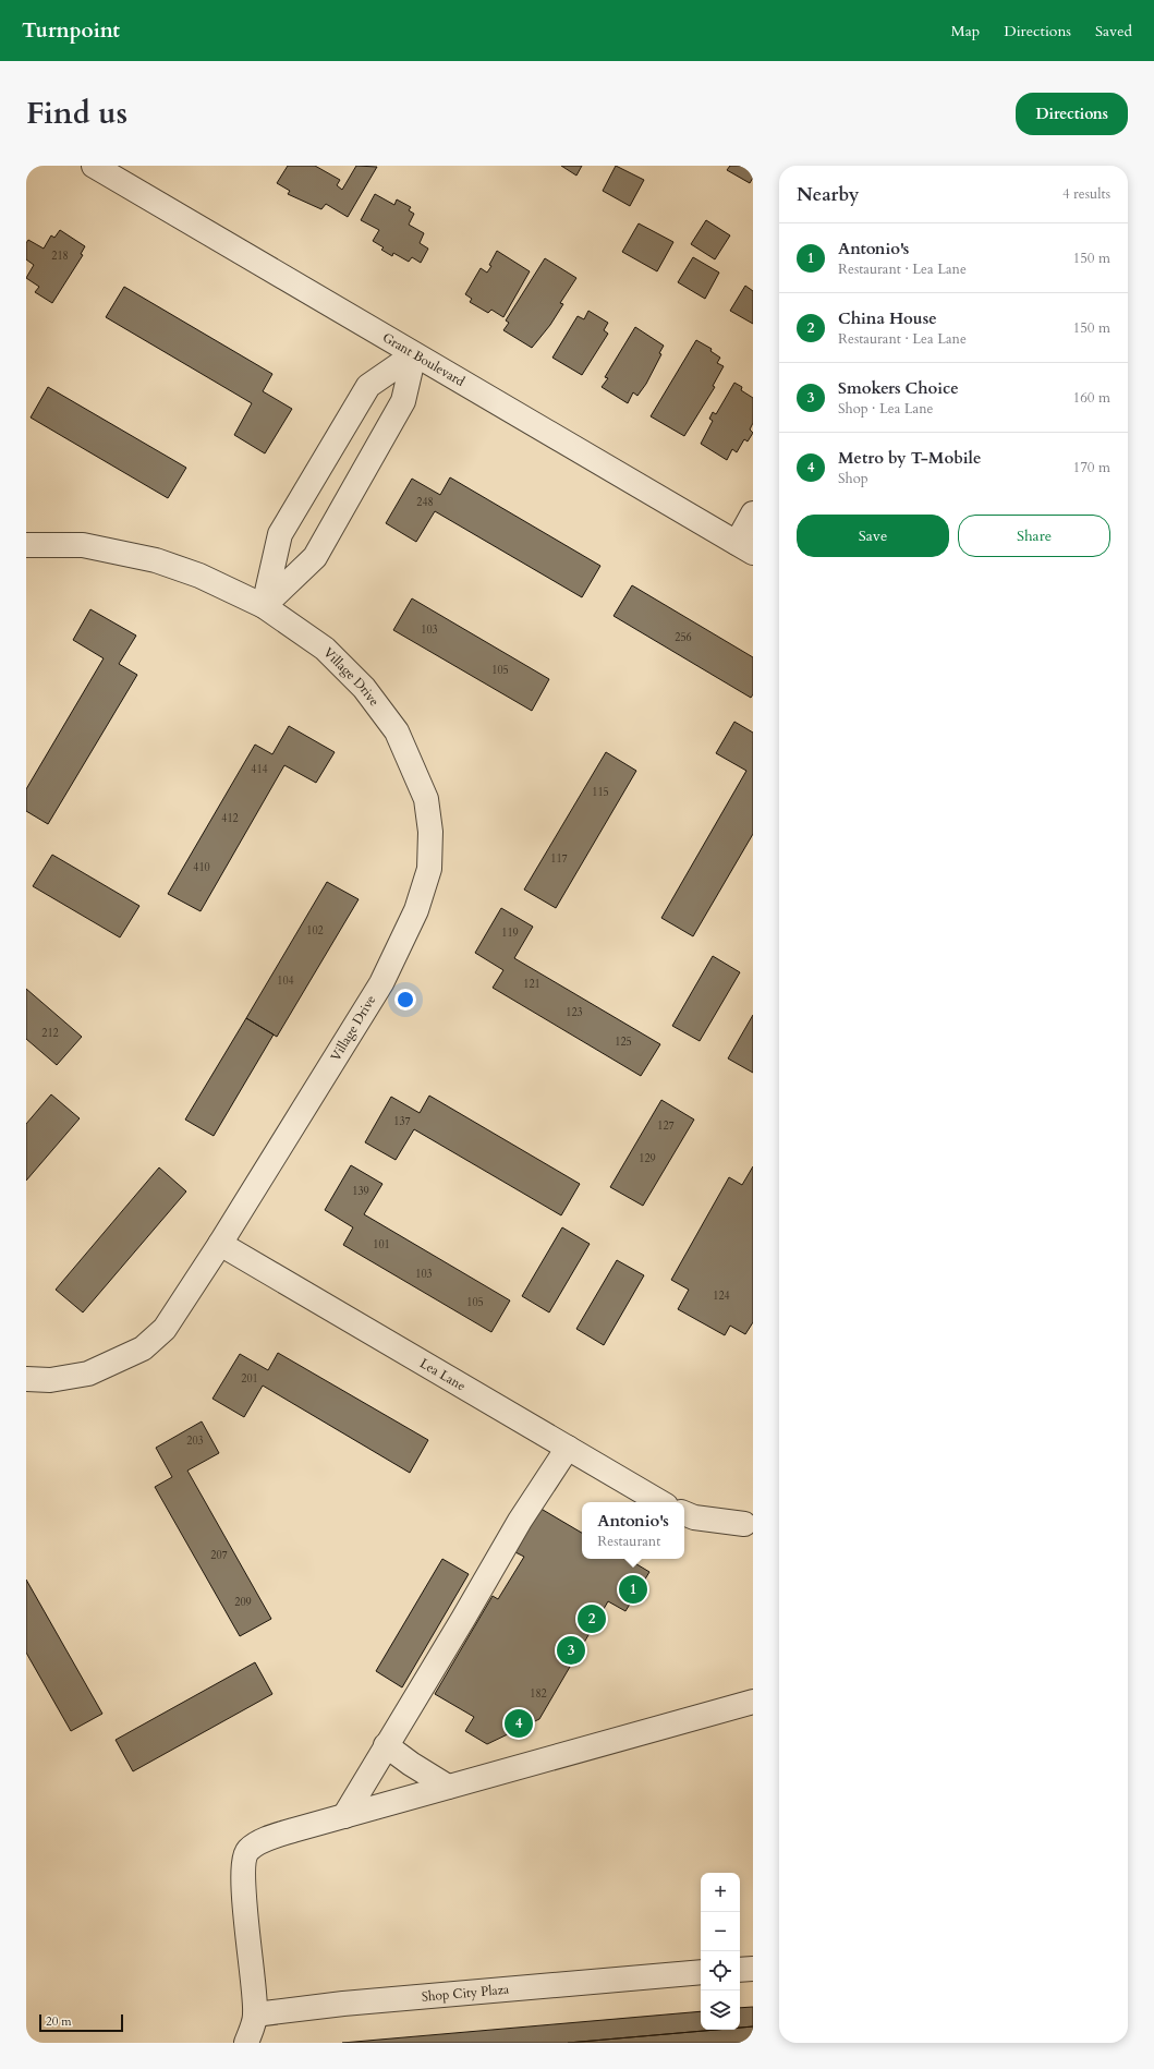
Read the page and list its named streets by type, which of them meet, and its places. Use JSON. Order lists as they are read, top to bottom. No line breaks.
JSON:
{"streets":{"street":["Grant Boulevard","Village Drive","Lea Lane","Shop City Plaza"]},"crossings":[["Village Drive","Lea Lane"]],"house_numbers":["218","248","103","256","105","414","115","412","117","410","102","119","104","121","123","212","125","137","127","129","139","101","103","124","105","201","203","207","209","182"],"scale_bar":"20 m","page":{"header":"Turnpoint","nav":["Map","Directions","Saved"],"title":"Find us","buttons":["Directions",["Save","Share"]],"heading":["Nearby","4 results"],"list":[{"mark":"1","name":"Antonio's","note":"Restaurant · Lea Lane","value":"150 m"},{"mark":"2","name":"China House","note":"Restaurant · Lea Lane","value":"150 m"},{"mark":"3","name":"Smokers Choice","note":"Shop · Lea Lane","value":"160 m"},{"mark":"4","name":"Metro by T-Mobile","note":"Shop","value":"170 m"}],"popup":["Antonio's","Restaurant"],"pins":["1","2","3","4"],"map_buttons":["+","−"],"scale":"20 m"}}
